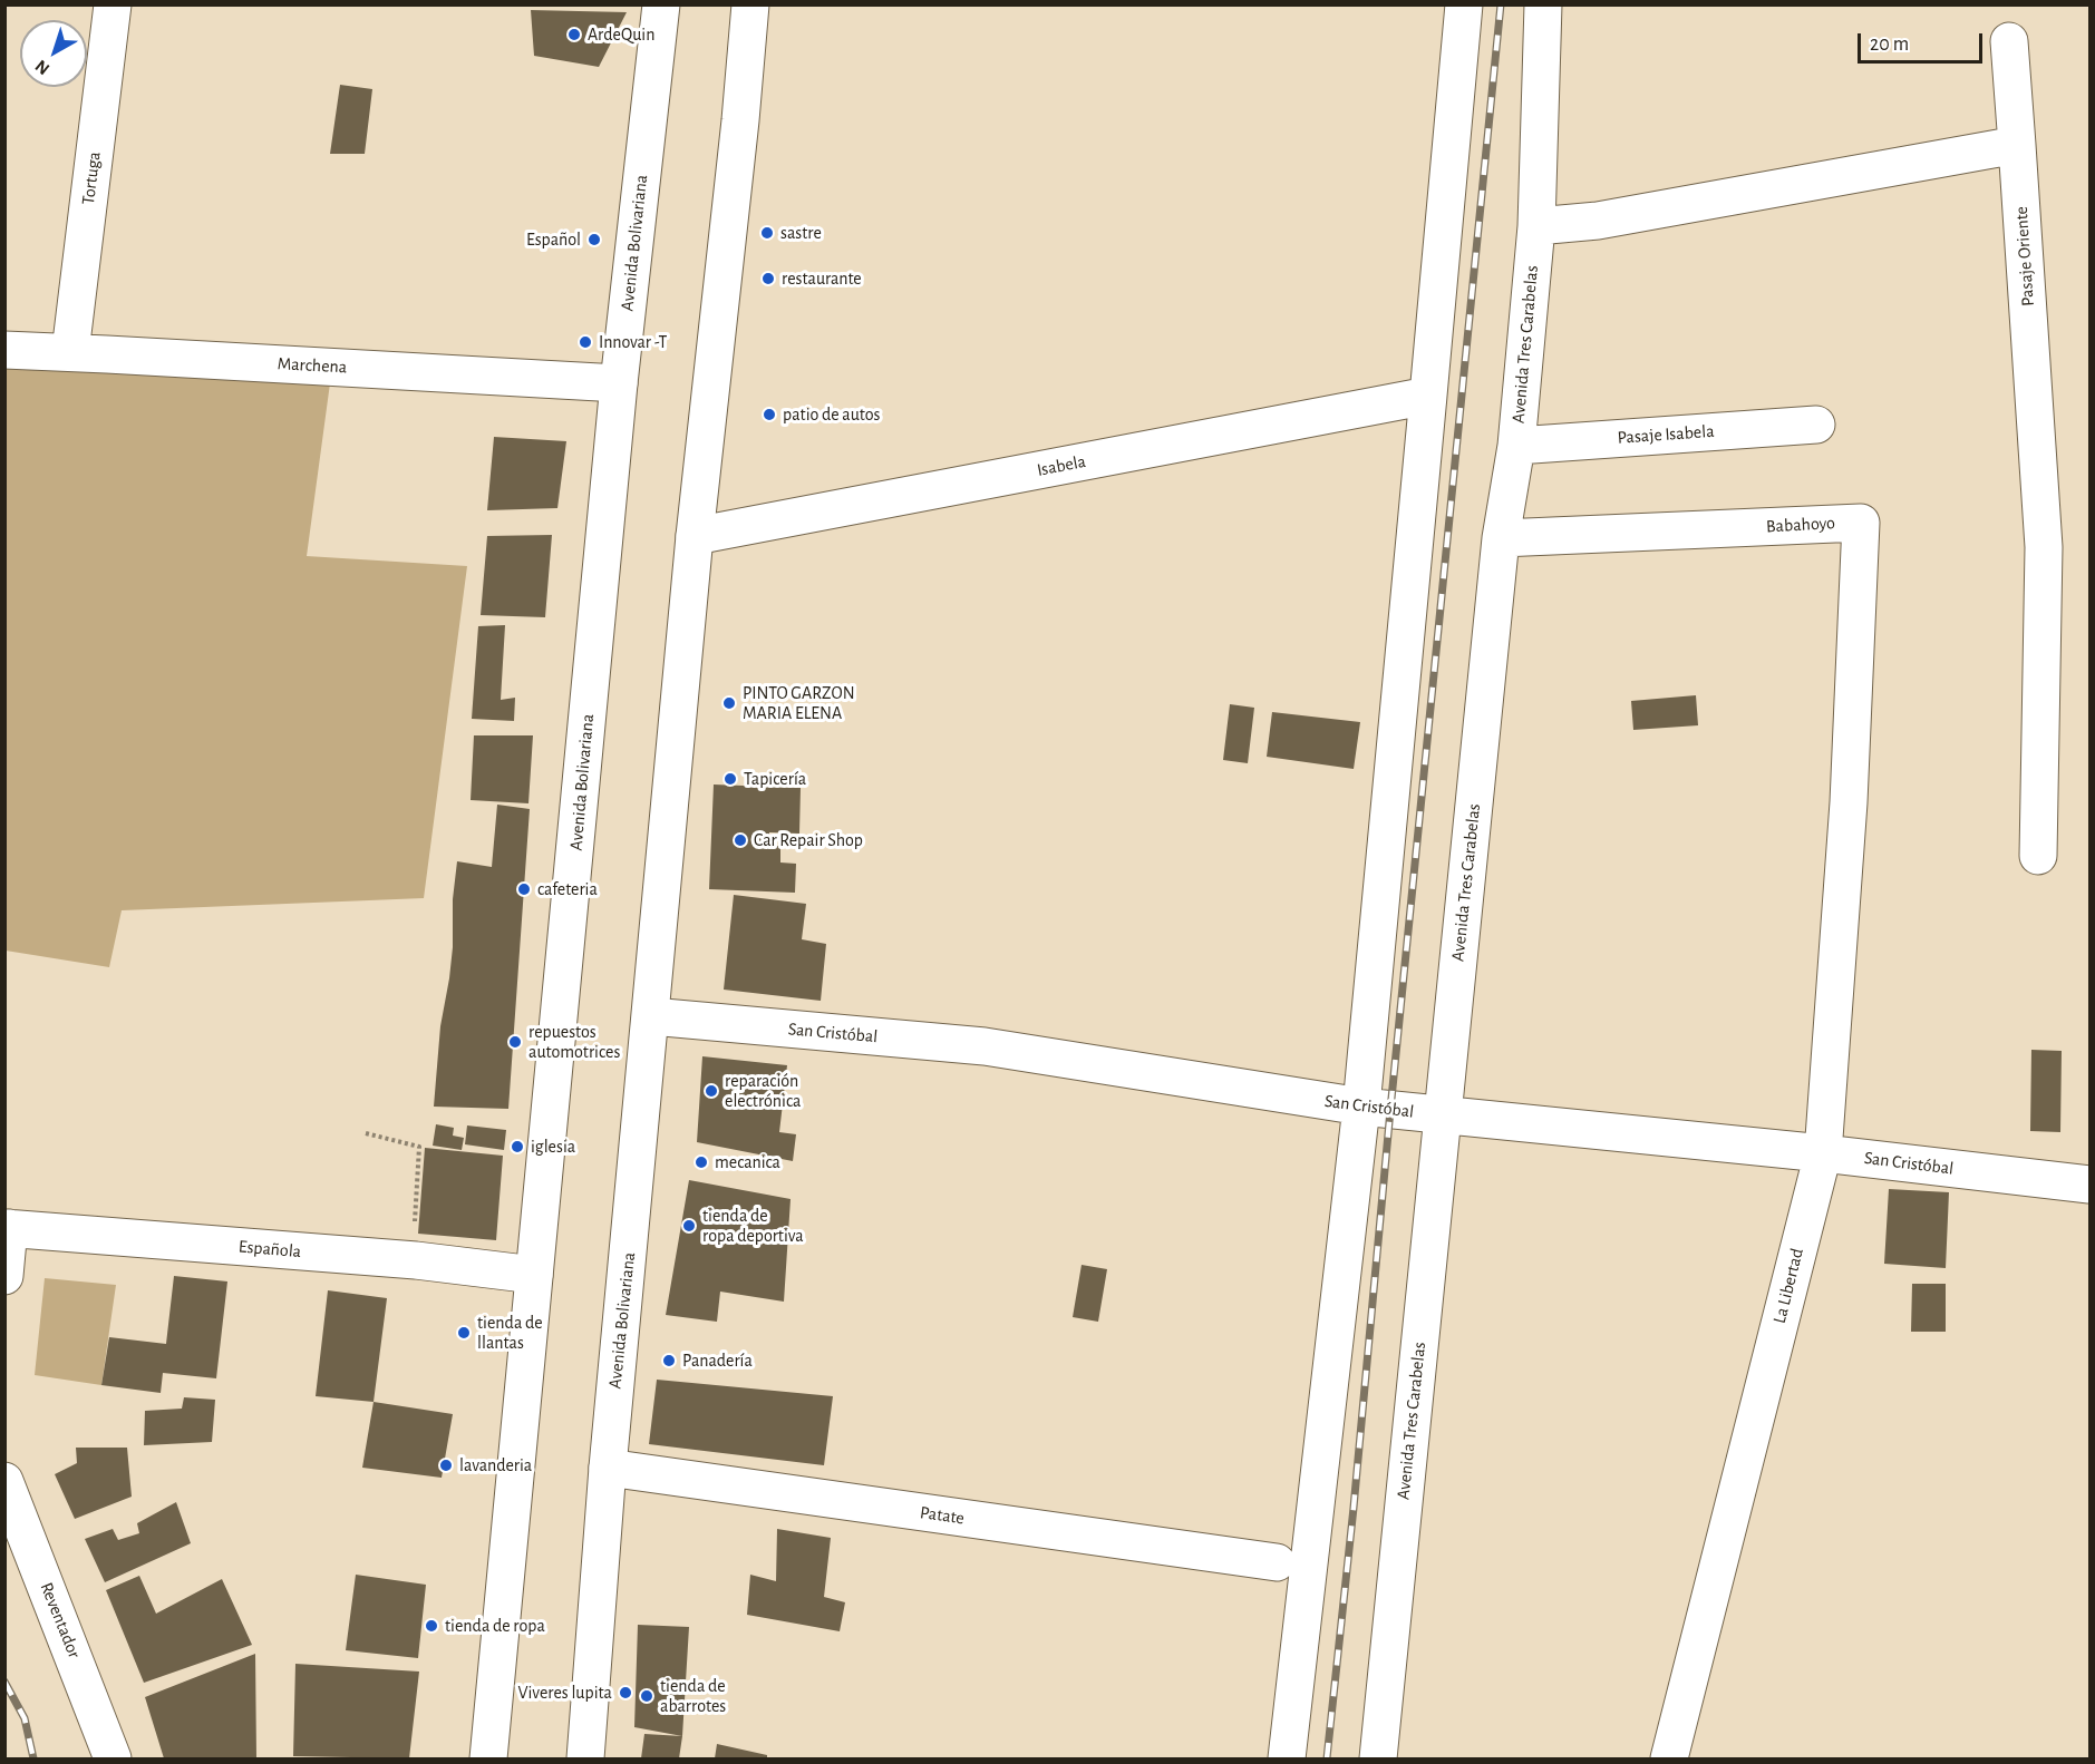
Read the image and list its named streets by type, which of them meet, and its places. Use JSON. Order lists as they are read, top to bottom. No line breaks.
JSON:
{"streets":{"street":["Tortuga","Avenida Bolivariana","Pasaje Oriente","Avenida Tres Carabelas","Marchena","Pasaje Isabela","Isabela","Babahoyo","San Cristóbal","Española","La Libertad","Patate","Reventador"]},"crossings":[["Tortuga","Marchena"],["Avenida Bolivariana","Marchena"],["Avenida Bolivariana","Isabela"],["Avenida Bolivariana","San Cristóbal"],["Avenida Bolivariana","Española"],["Avenida Bolivariana","Patate"],["Avenida Tres Carabelas","Pasaje Isabela"],["Avenida Tres Carabelas","Babahoyo"],["Avenida Tres Carabelas","San Cristóbal"],["Babahoyo","La Libertad"],["San Cristóbal","La Libertad"]],"places":["ArdeQuin","sastre","Español","restaurante","Innovar -T","patio de autos","PINTO GARZON MARIA ELENA","Tapicería","Car Repair Shop","cafeteria","repuestos automotrices","reparación electrónica","iglesia","mecanica","tienda de ropa deportiva","tienda de llantas","Panadería","lavanderia","tienda de ropa","Viveres lupita","tienda de abarrotes"],"scale_bar":"20 m","north":"bottom left"}
